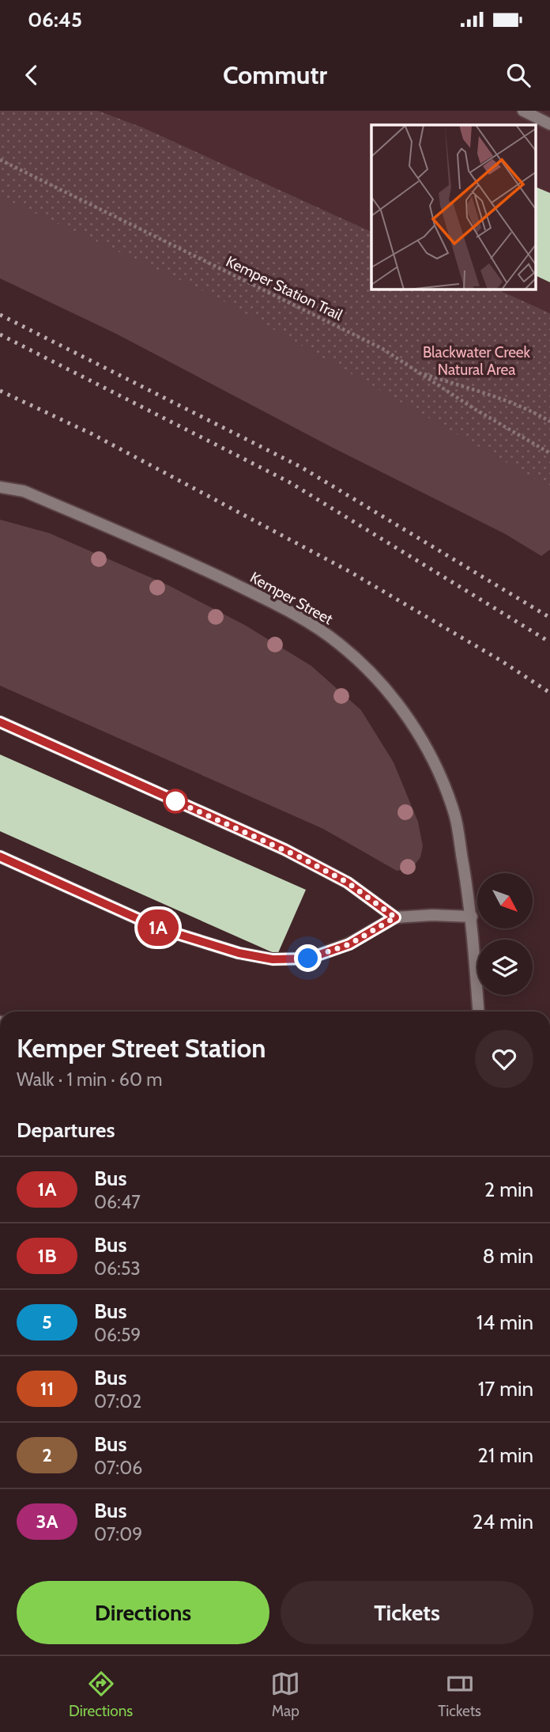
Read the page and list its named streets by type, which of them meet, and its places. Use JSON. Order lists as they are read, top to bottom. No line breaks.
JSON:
{"streets":{"street":["Kemper Street"],"path":["Kemper Station Trail"]},"parks":["Blackwater Creek Natural Area"],"lines":["bus line 1A"],"north":"bottom right","page":{"status":"06:45","header":"Commutr","on_map":"1A","heading":[["Kemper Street Station","Walk · 1 min · 60 m"],"Departures"],"list":[{"mark":"1A","name":"Bus","note":"06:47","value":"2 min"},{"mark":"1B","name":"Bus","note":"06:53","value":"8 min"},{"mark":"5","name":"Bus","note":"06:59","value":"14 min"},{"mark":"11","name":"Bus","note":"07:02","value":"17 min"},{"mark":"2","name":"Bus","note":"07:06","value":"21 min"},{"mark":"3A","name":"Bus","note":"07:09","value":"24 min"}],"buttons":["Directions","Tickets"],"tabs":["Directions","Map","Tickets"]}}
